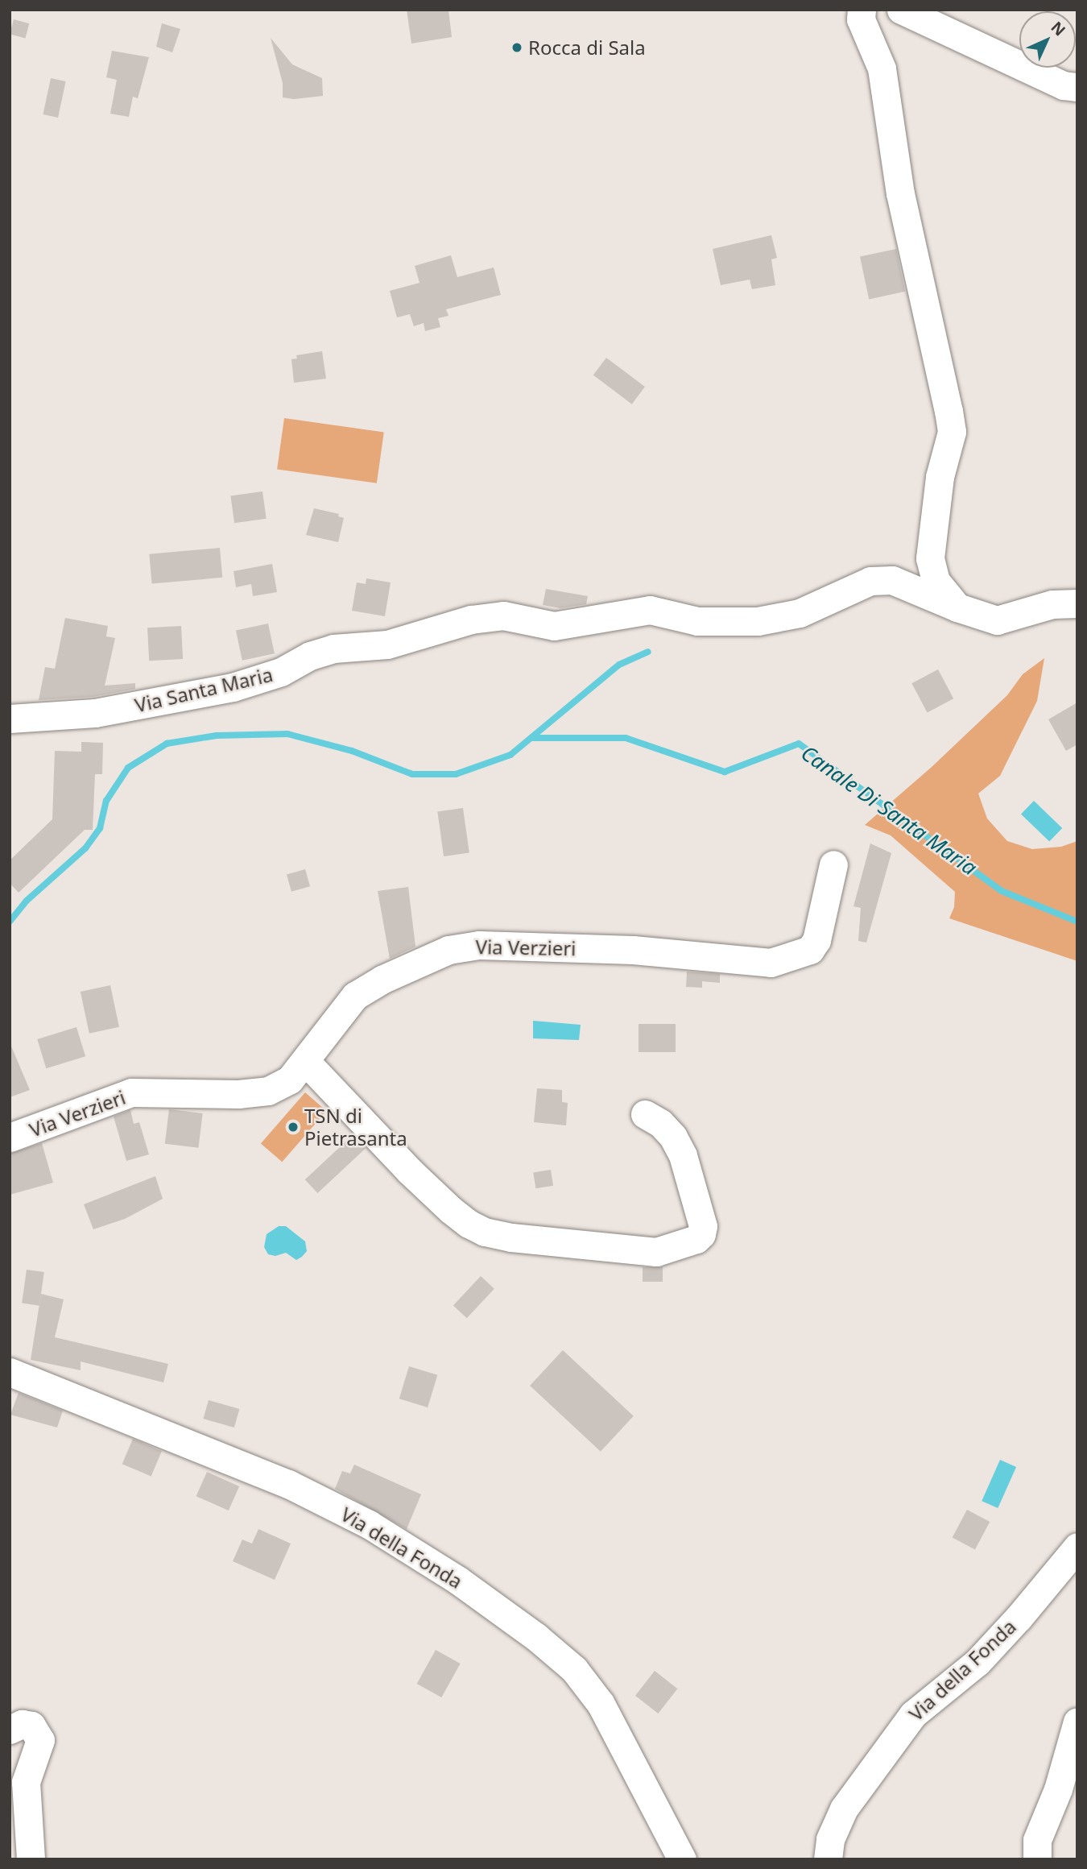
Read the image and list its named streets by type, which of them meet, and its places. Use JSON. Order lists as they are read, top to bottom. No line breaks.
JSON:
{"streets":{"street":["Via Santa Maria","Via Verzieri","Via della Fonda"]},"water":["Canale Di Santa Maria"],"places":["Rocca di Sala","TSN di Pietrasanta"],"north":"top right"}
